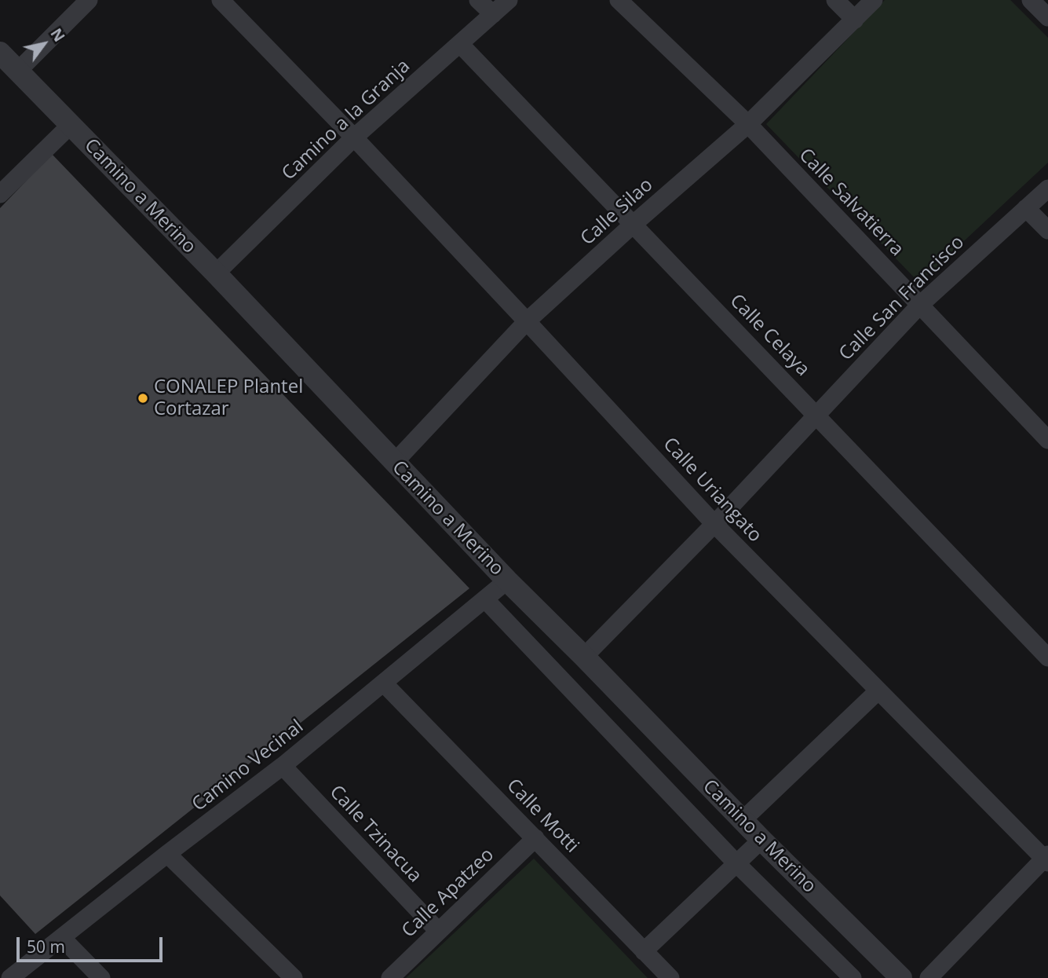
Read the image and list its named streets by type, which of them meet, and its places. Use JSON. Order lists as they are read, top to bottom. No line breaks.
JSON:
{"streets":{"street":["Camino a la Granja","Camino a Merino","Calle Salvatierra","Calle Silao","Calle San Francisco","Calle Celaya","Calle Uriangato","Camino Vecinal","Calle Motti","Calle Tzinacua","Calle Apatzeo"]},"crossings":[["Camino a la Granja","Camino a Merino"],["Camino a la Granja","Calle Celaya"],["Camino a la Granja","Calle Uriangato"],["Camino a Merino","Calle Silao"],["Camino a Merino","Calle San Francisco"],["Camino a Merino","Camino Vecinal"],["Calle Salvatierra","Calle Silao"],["Calle Salvatierra","Calle San Francisco"],["Calle Silao","Calle Celaya"],["Calle Silao","Calle Uriangato"],["Calle San Francisco","Calle Celaya"],["Calle San Francisco","Calle Uriangato"],["Camino Vecinal","Calle Motti"],["Camino Vecinal","Calle Tzinacua"],["Calle Motti","Calle Apatzeo"],["Calle Tzinacua","Calle Apatzeo"]],"places":["CONALEP Plantel Cortazar"],"scale_bar":"50 m","north":"top right"}
